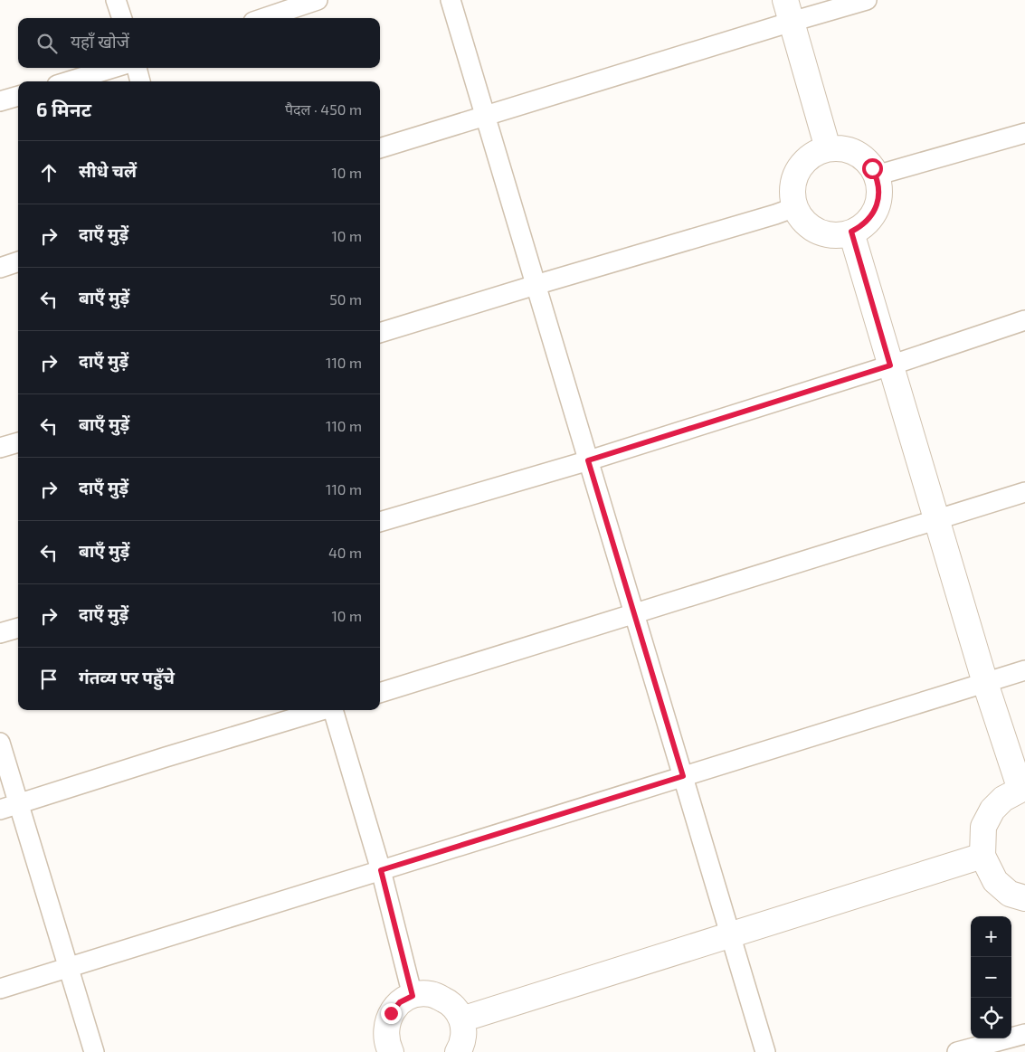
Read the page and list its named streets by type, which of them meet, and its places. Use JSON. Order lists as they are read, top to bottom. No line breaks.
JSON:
{"page":{"search":"यहाँ खोजें","heading":["6 मिनट","पैदल · 450 m"],"list":[["सीधे चलें","10 m"],["दाएँ मुड़ें","10 m"],["बाएँ मुड़ें","50 m"],["दाएँ मुड़ें","110 m"],["बाएँ मुड़ें","110 m"],["दाएँ मुड़ें","110 m"],["बाएँ मुड़ें","40 m"],["दाएँ मुड़ें","10 m"],"गंतव्य पर पहुँचे"],"map_buttons":["+","−"]}}
